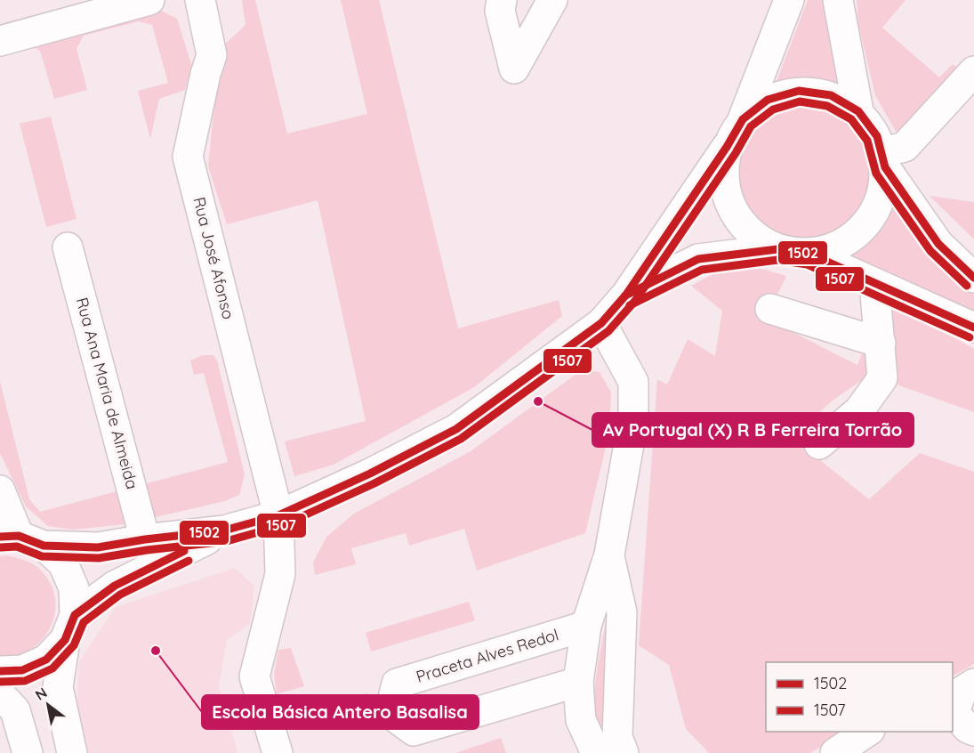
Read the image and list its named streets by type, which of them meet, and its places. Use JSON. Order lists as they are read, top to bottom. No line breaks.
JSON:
{"streets":{"street":["Rua José Afonso","Rua Ana Maria de Almeida","Praceta Alves Redol"]},"places":["Av Portugal (X) R B Ferreira Torrão","Escola Básica Antero Basalisa"],"lines":["transit line 1502","transit line 1507"],"legend":["1502","1507"],"north":"top left"}
